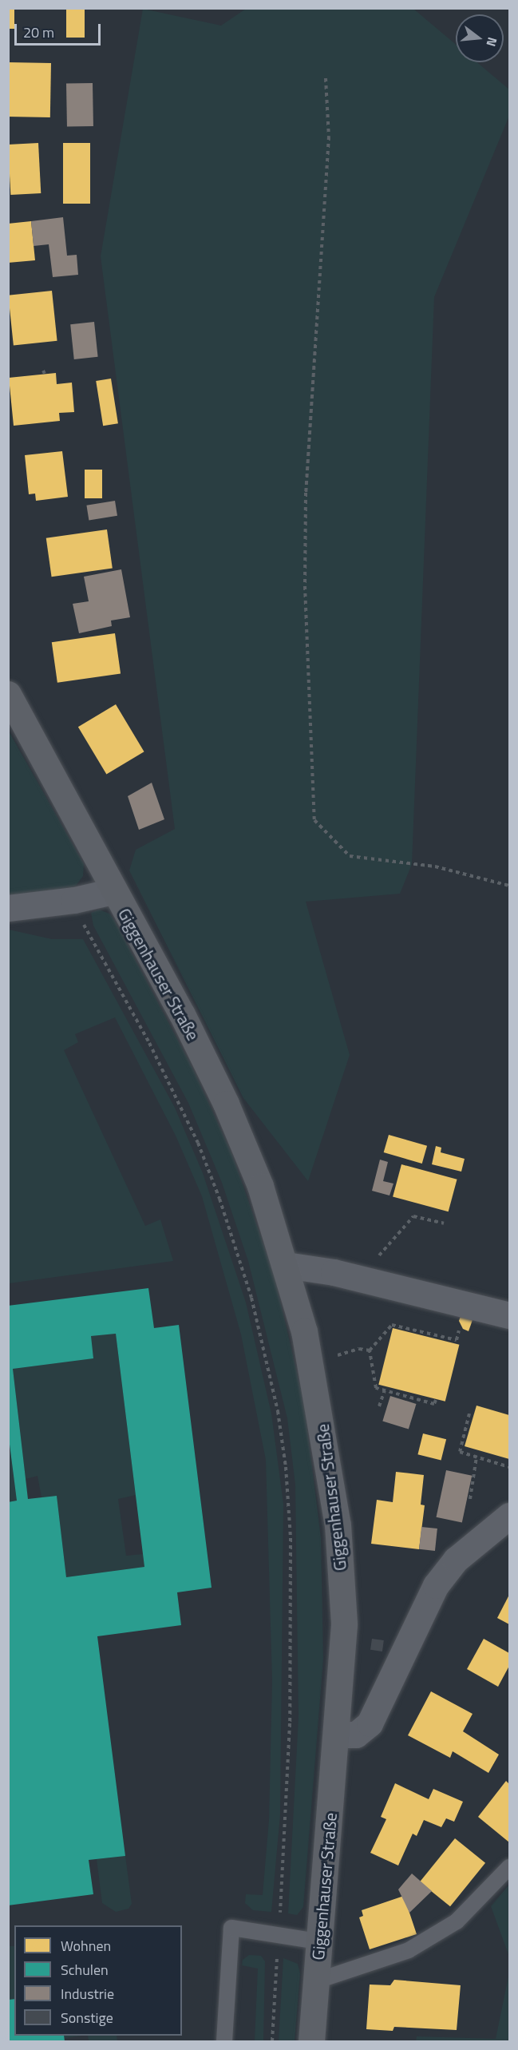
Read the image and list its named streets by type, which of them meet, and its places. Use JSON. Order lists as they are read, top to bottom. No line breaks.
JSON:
{"streets":{"main road":["Giggenhauser Straße"]},"legend":["Wohnen","Schulen","Industrie","Sonstige"],"scale_bar":"20 m","north":"right"}
